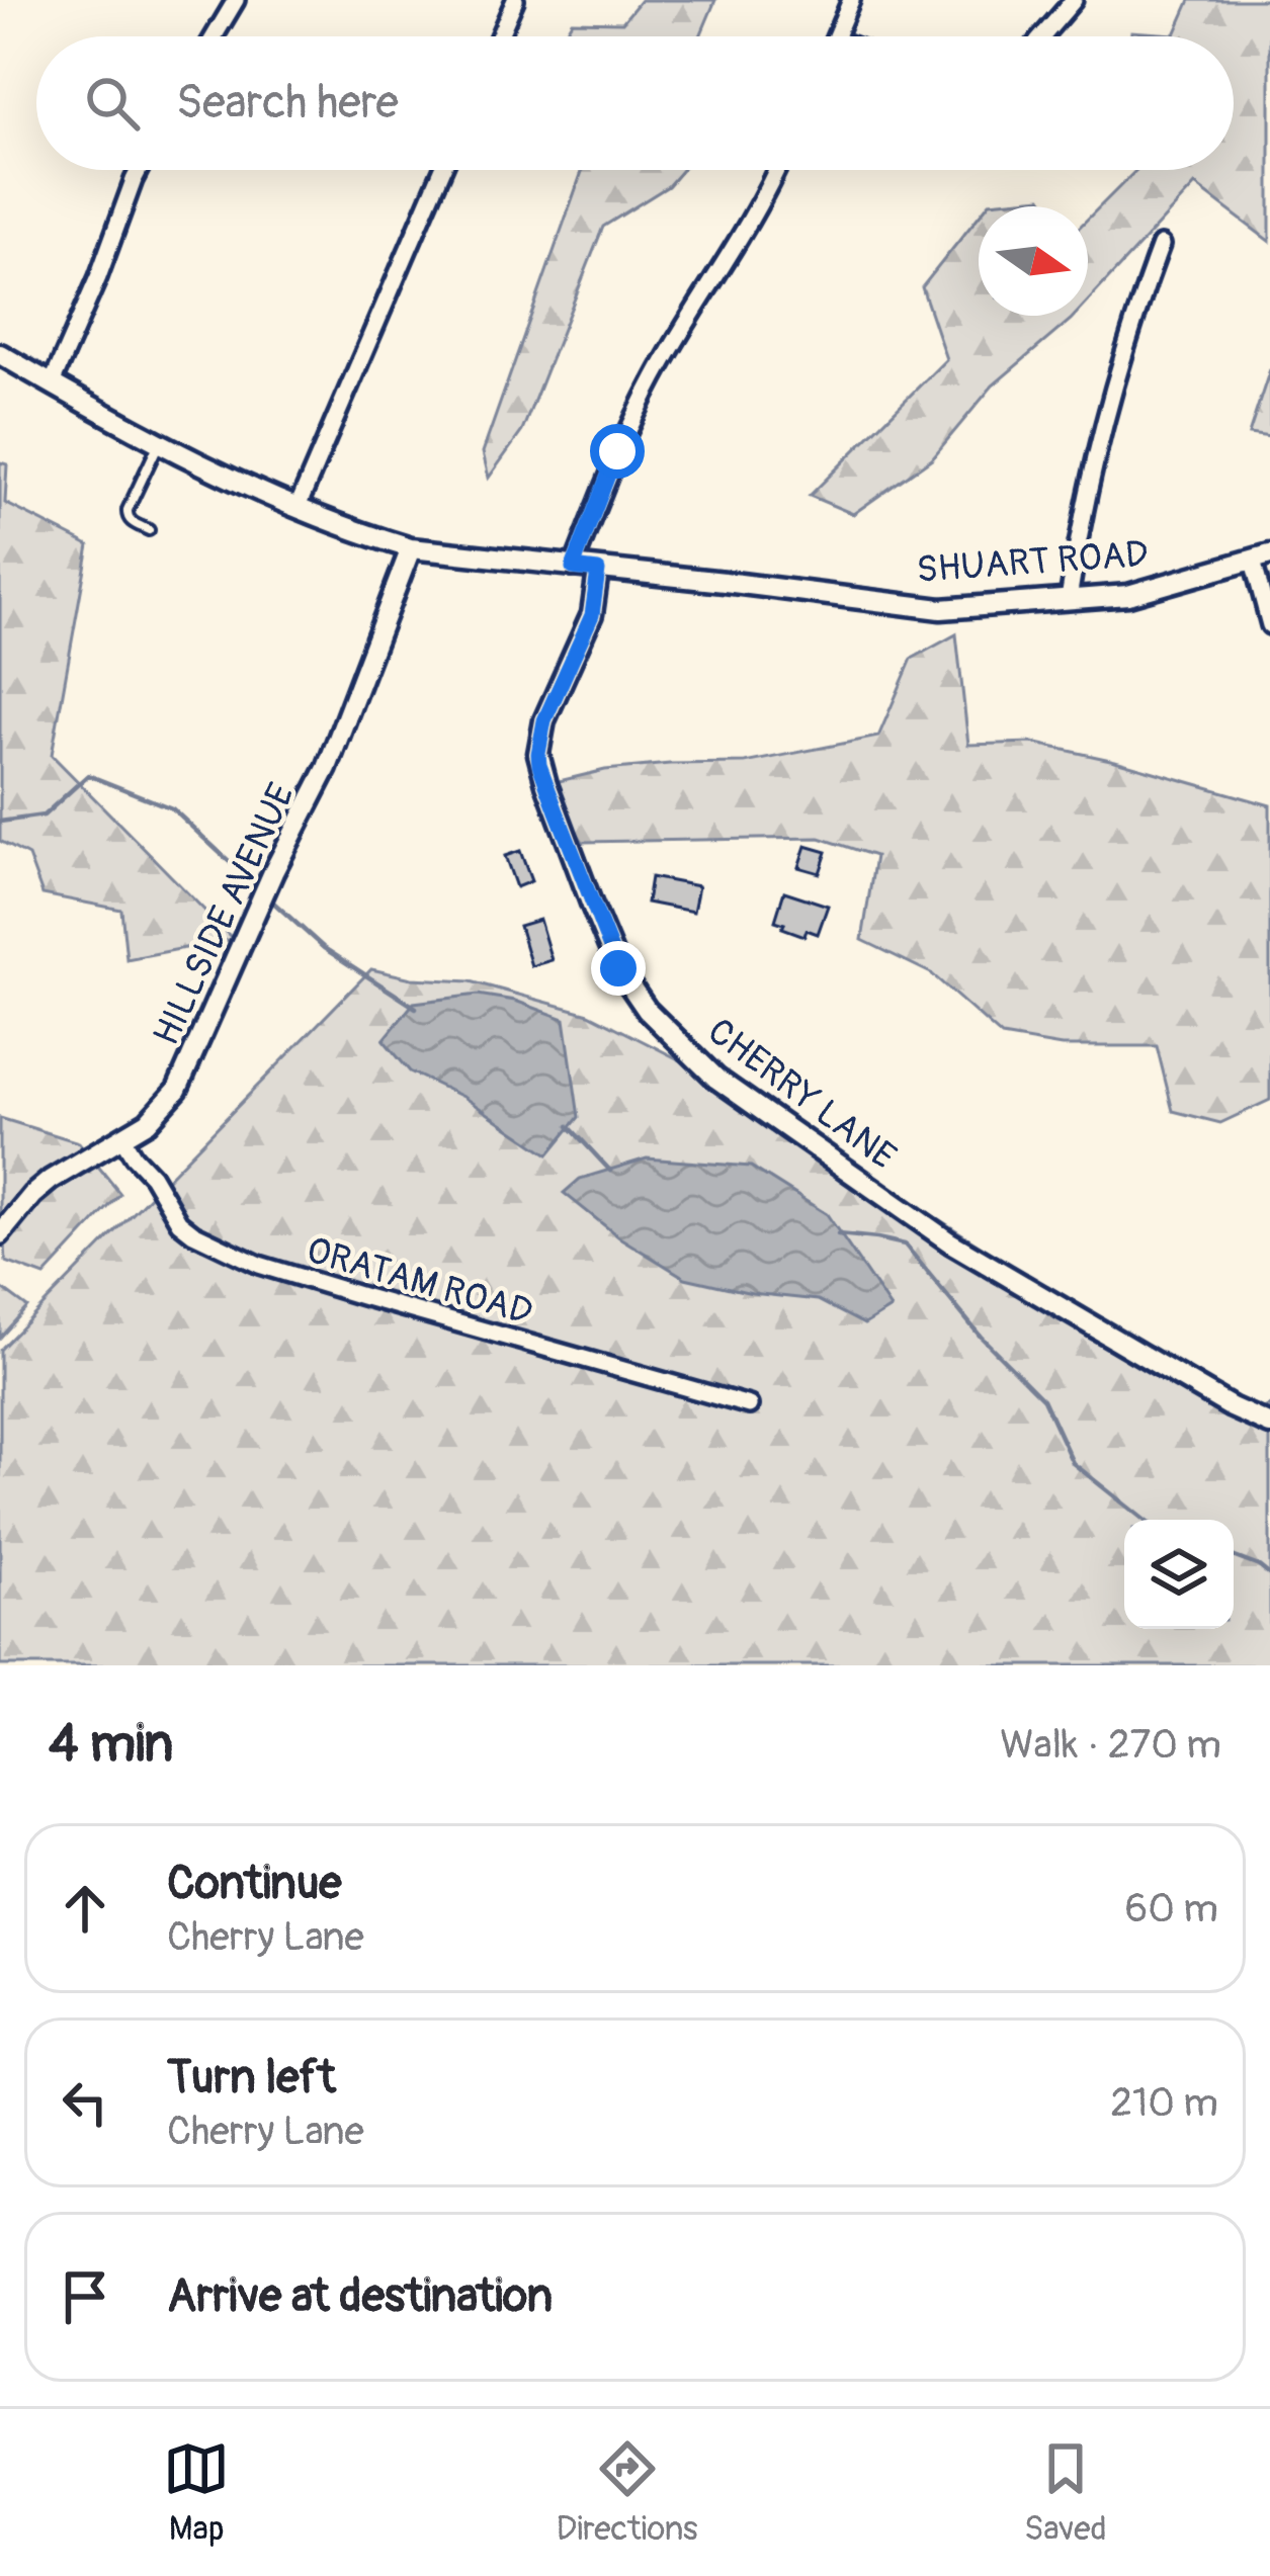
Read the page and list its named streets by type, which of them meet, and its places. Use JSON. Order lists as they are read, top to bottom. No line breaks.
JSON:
{"streets":{"street":["SHUART ROAD","HILLSIDE AVENUE","CHERRY LANE","ORATAM ROAD"]},"crossings":[["SHUART ROAD","HILLSIDE AVENUE"],["SHUART ROAD","CHERRY LANE"],["HILLSIDE AVENUE","ORATAM ROAD"]],"north":"right","page":{"search":"Search here","heading":["4 min","Walk · 270 m"],"list":[["Continue","Cherry Lane","60 m"],["Turn left","Cherry Lane","210 m"],"Arrive at destination"],"nav":["Map","Directions","Saved"]}}
